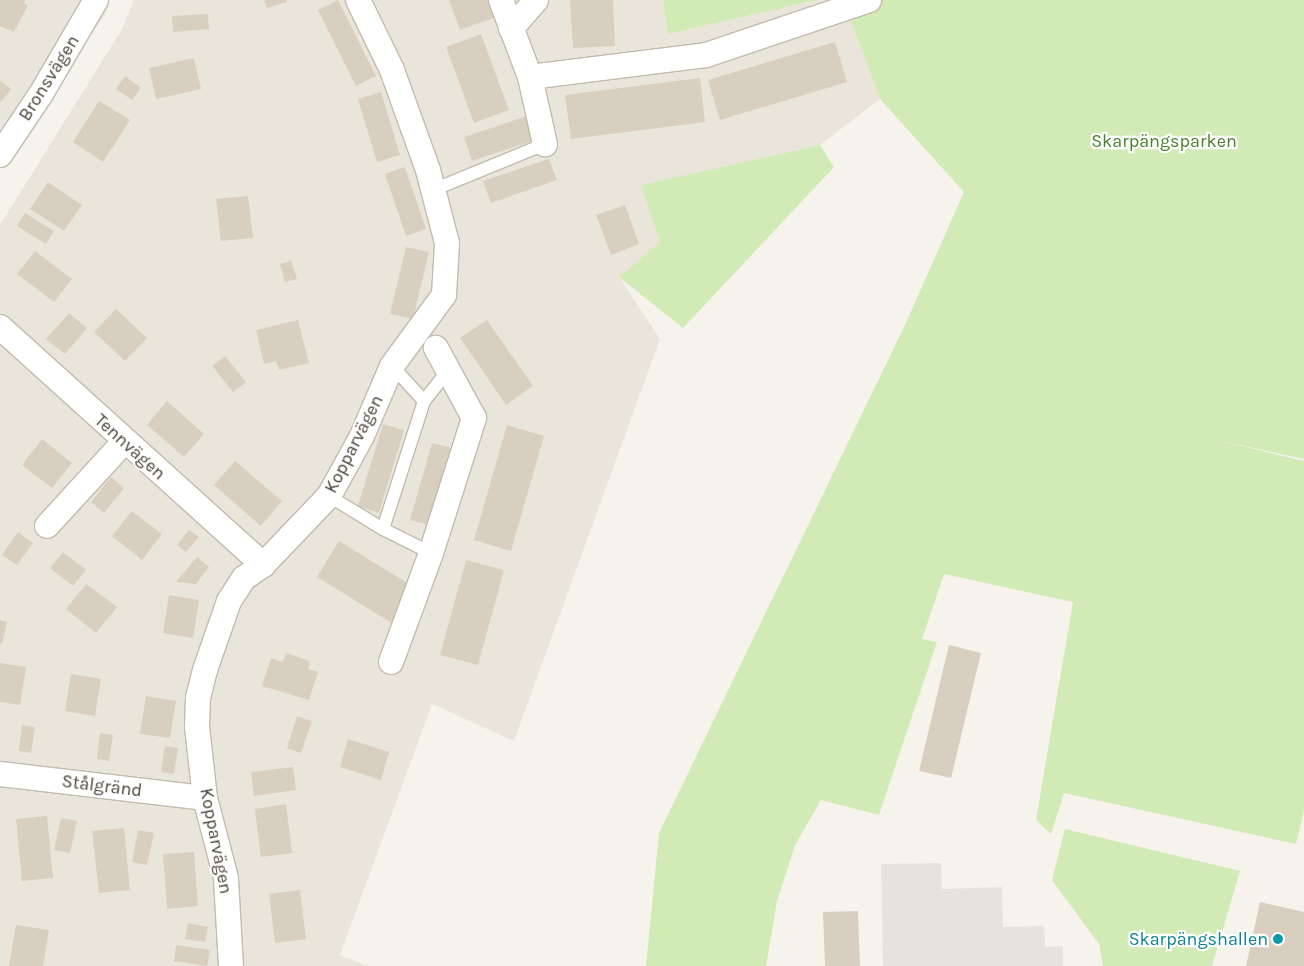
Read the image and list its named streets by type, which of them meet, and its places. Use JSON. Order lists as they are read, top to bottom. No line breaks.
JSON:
{"streets":{"street":["Bronsvägen","Kopparvägen","Tennvägen","Stålgränd"]},"crossings":[["Kopparvägen","Tennvägen"],["Kopparvägen","Stålgränd"]],"parks":["Skarpängsparken"],"places":["Skarpängshallen"]}
